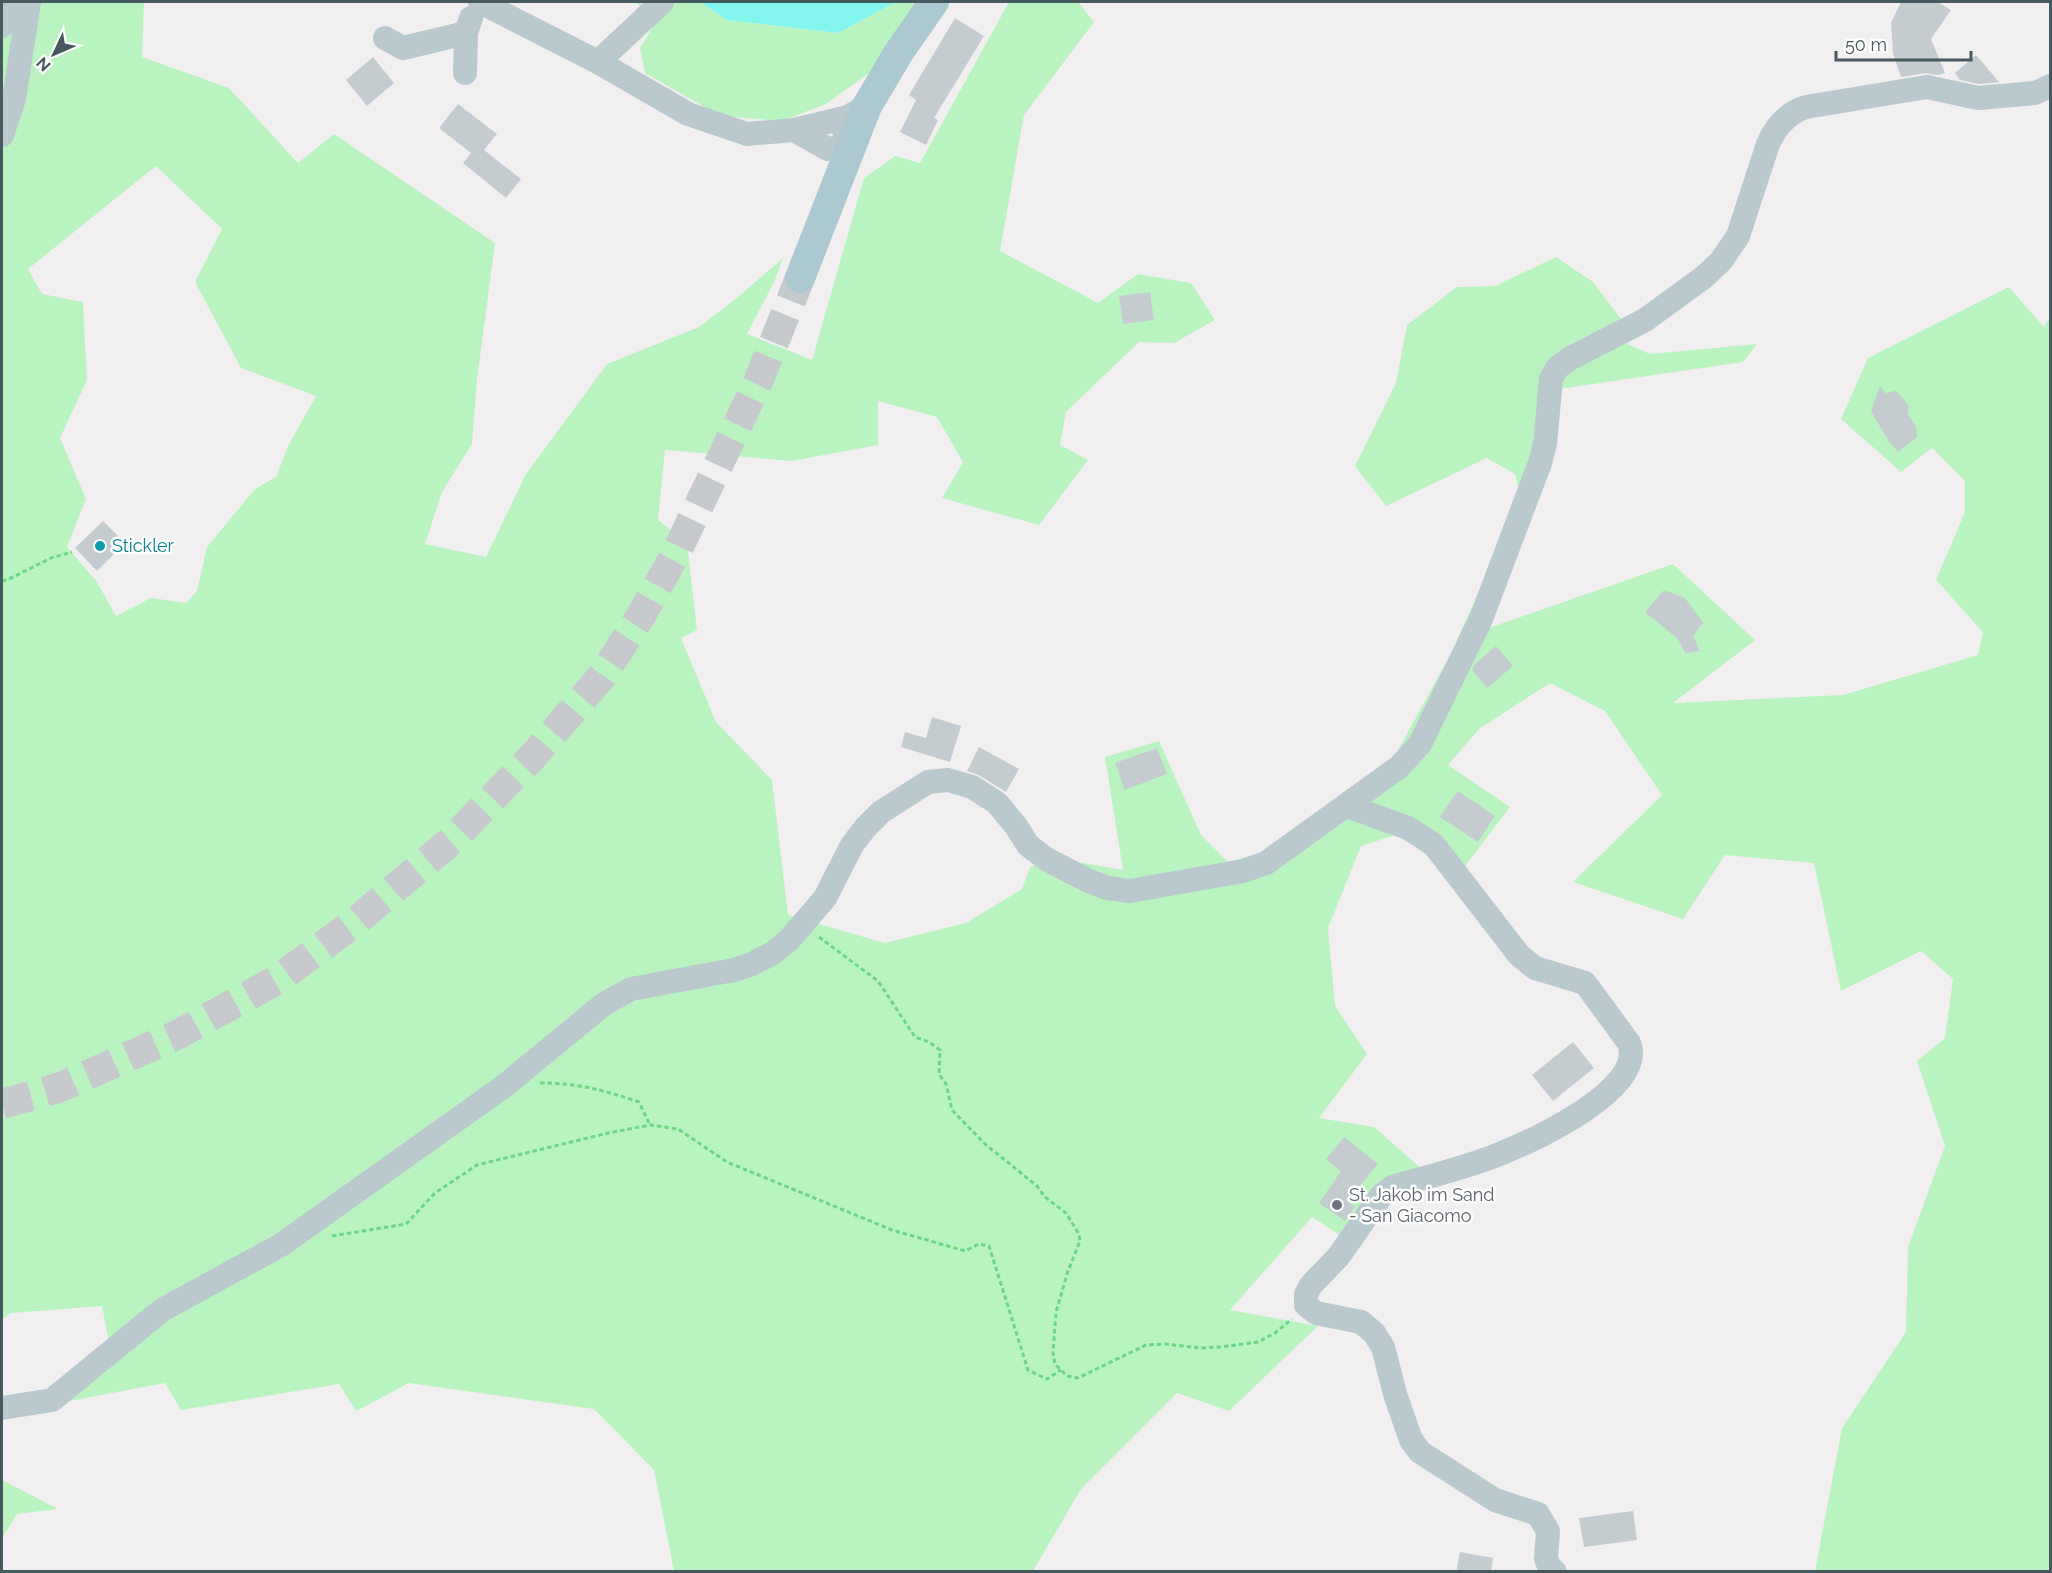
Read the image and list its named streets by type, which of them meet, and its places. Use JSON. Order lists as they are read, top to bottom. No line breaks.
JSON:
{"places":["Stickler","St. Jakob im Sand - San Giacomo"],"scale_bar":"50 m","north":"bottom left"}
